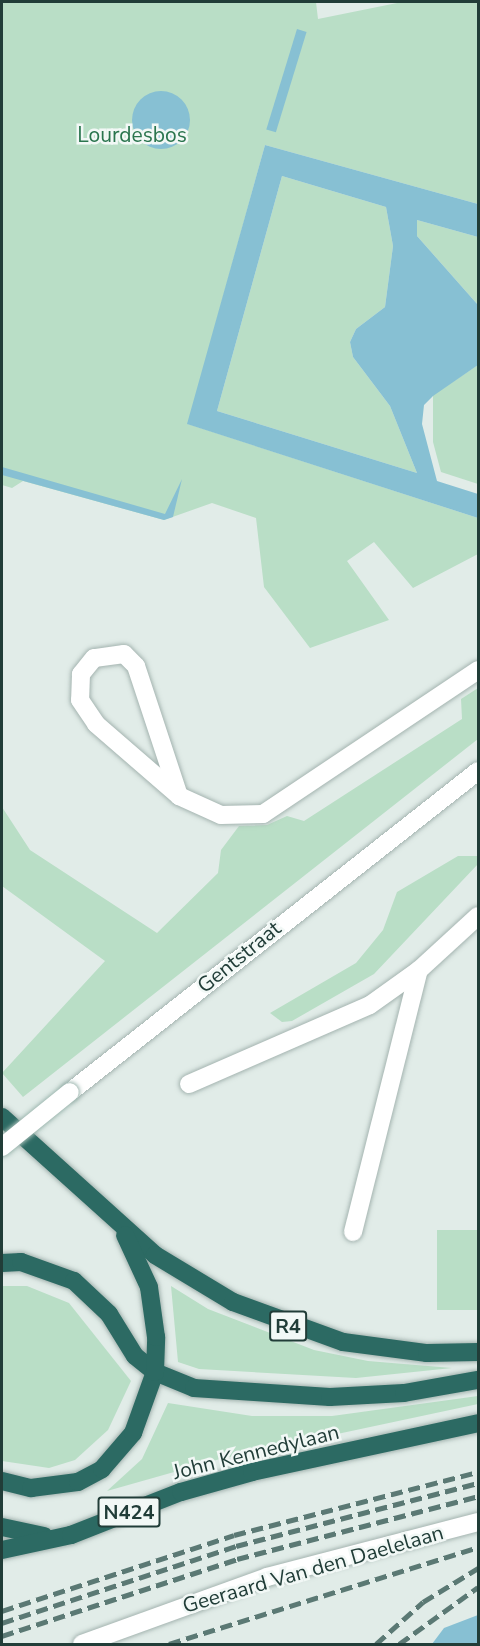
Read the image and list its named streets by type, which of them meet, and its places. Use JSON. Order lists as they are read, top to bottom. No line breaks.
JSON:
{"streets":{"highway":["R4","John Kennedylaan","N424"],"street":["Gentstraat","Geeraard Van den Daelelaan"]},"crossings":[["R4","John Kennedylaan"]],"parks":["Lourdesbos"]}
